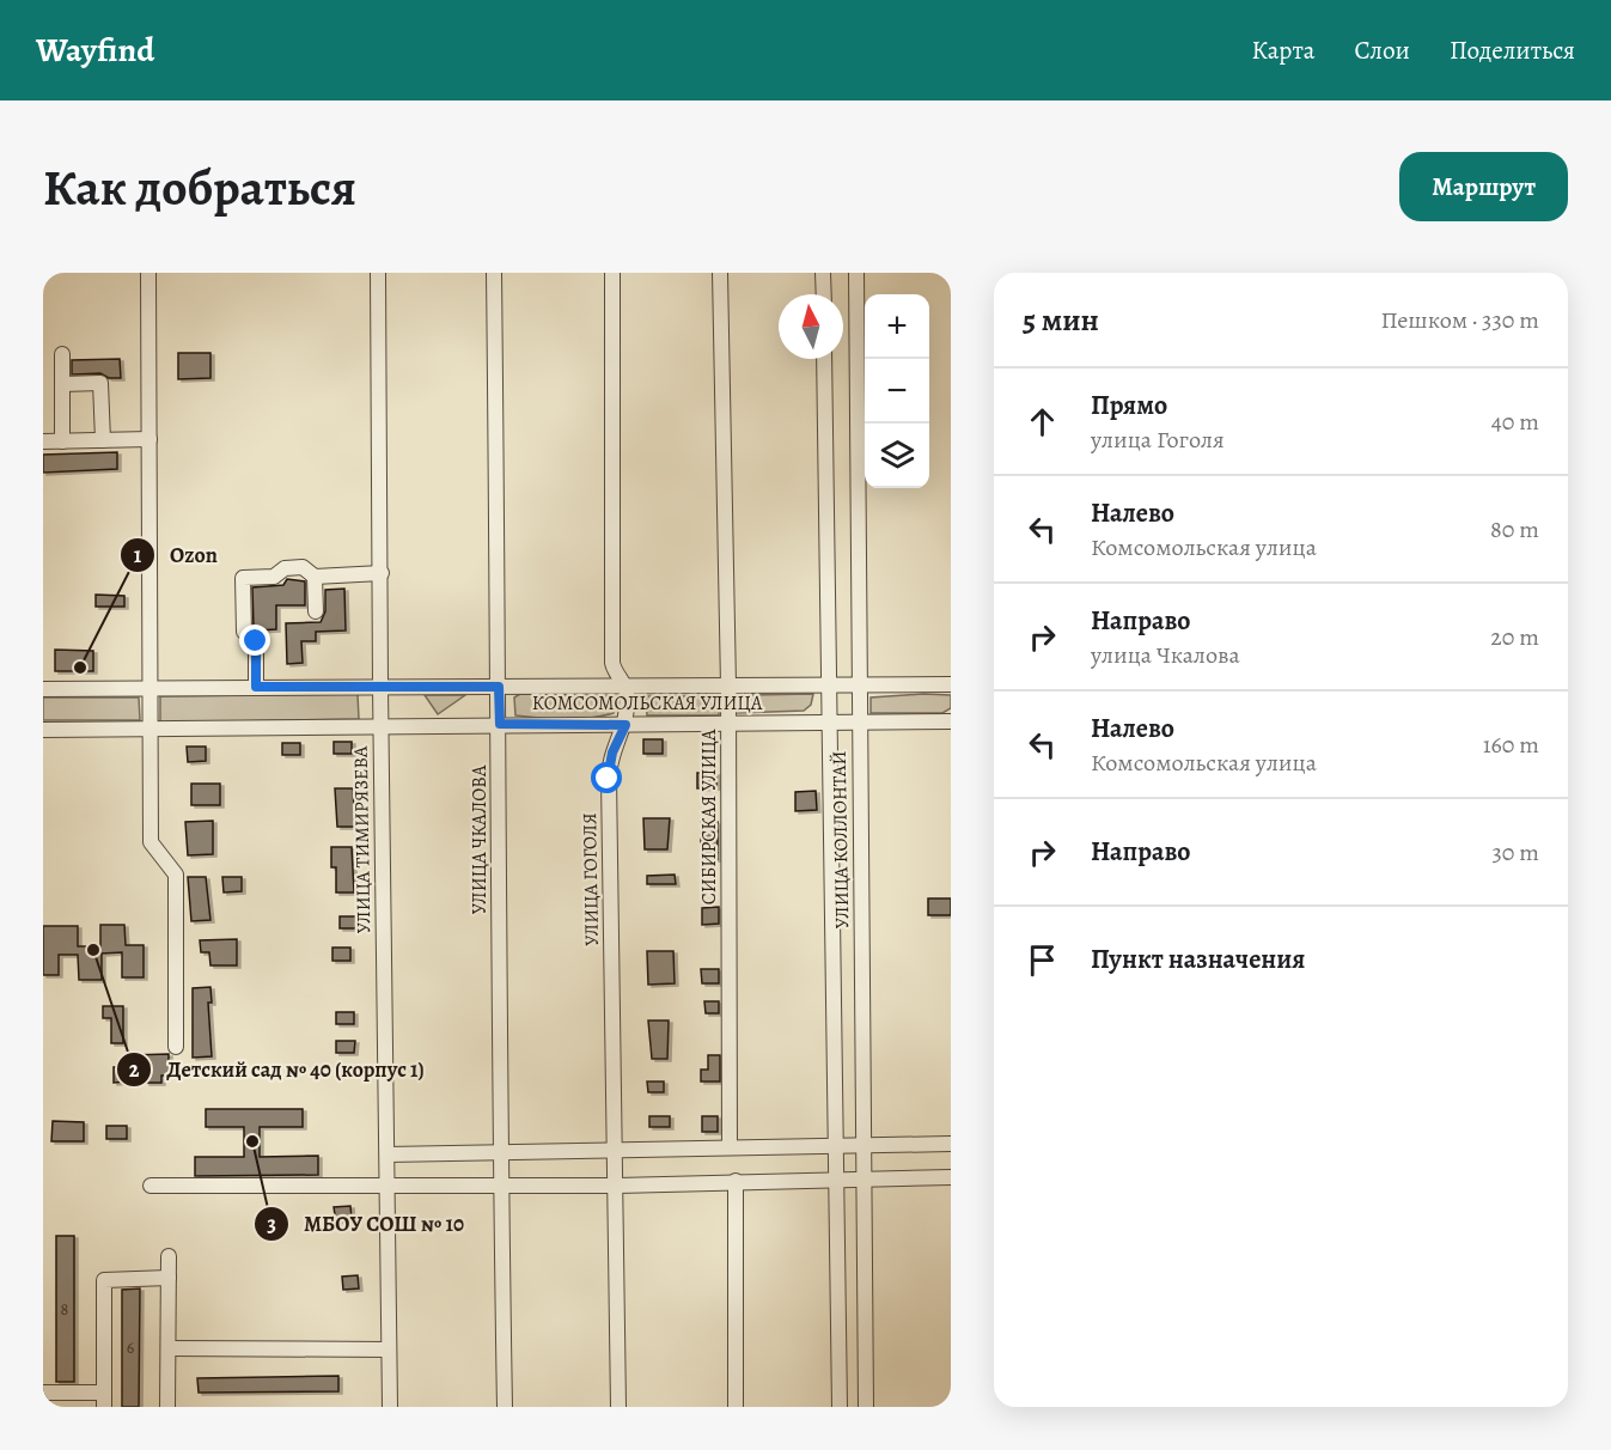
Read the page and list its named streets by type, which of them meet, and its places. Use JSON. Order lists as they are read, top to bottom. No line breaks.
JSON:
{"streets":{"street":["КОМСОМОЛЬСКАЯ УЛИЦА","СИБИРСКАЯ УЛИЦА","УЛИЦА ТИМИРЯЗЕВА","УЛИЦА ЧКАЛОВА","УЛИЦА КОЛЛОНТАЙ","УЛИЦА ГОГОЛЯ"]},"crossings":[["КОМСОМОЛЬСКАЯ УЛИЦА","СИБИРСКАЯ УЛИЦА"],["КОМСОМОЛЬСКАЯ УЛИЦА","УЛИЦА ТИМИРЯЗЕВА"],["КОМСОМОЛЬСКАЯ УЛИЦА","УЛИЦА ЧКАЛОВА"],["КОМСОМОЛЬСКАЯ УЛИЦА","УЛИЦА КОЛЛОНТАЙ"],["КОМСОМОЛЬСКАЯ УЛИЦА","УЛИЦА ГОГОЛЯ"]],"places":["Ozon","Детский сад № 40 (корпус 1)","МБОУ СОШ № 10"],"house_numbers":["8","6"],"north":"top","page":{"header":"Wayfind","nav":["Карта","Слои","Поделиться"],"buttons":"Маршрут","title":"Как добраться","heading":["5 мин","Пешком · 330 m"],"map_buttons":["+","−"],"list":[["Прямо","улица Гоголя","40 m"],["Налево","Комсомольская улица","80 m"],["Направо","улица Чкалова","20 m"],["Налево","Комсомольская улица","160 m"],["Направо","30 m"],"Пункт назначения"]}}
